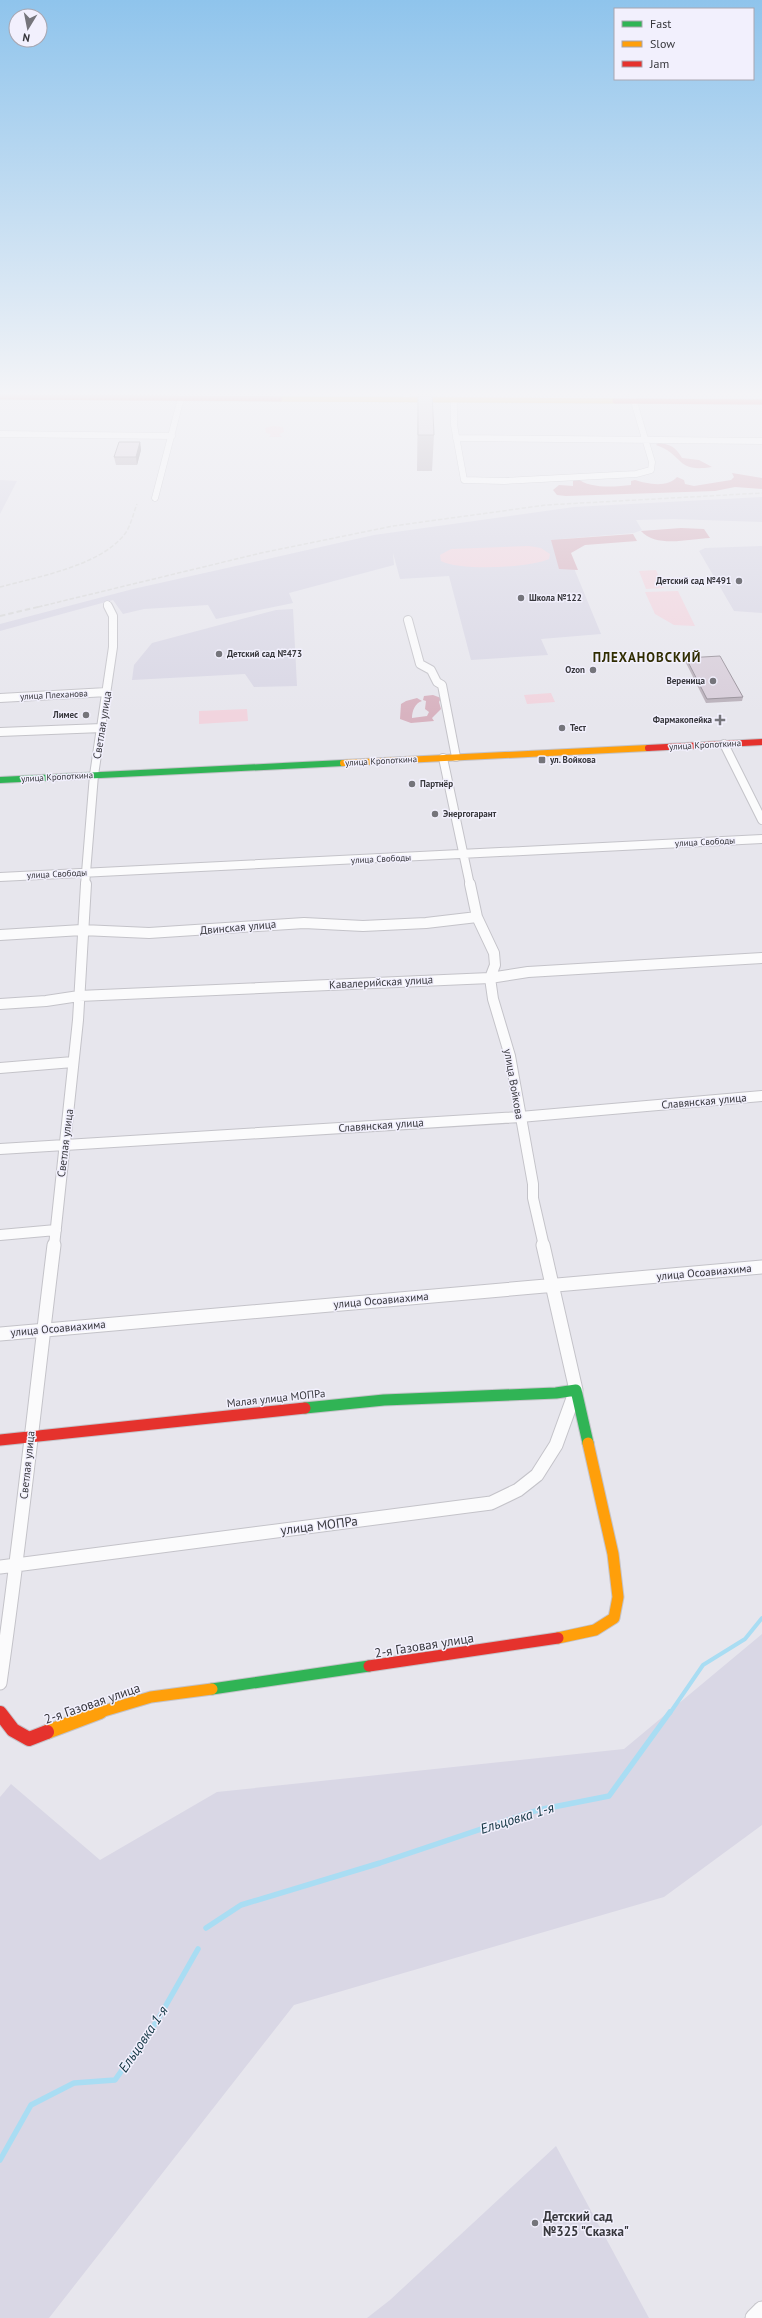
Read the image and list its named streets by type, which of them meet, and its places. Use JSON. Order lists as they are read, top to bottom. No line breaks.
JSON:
{"streets":{"street":["улица Плеханова","Светлая улица","улица Кропоткина","улица Свободы","Двинская улица","Кавалерийская улица","улица Войкова","Славянская улица","улица Осоавиахима","Малая улица МОПРа","улица МОПРа","2-я Газовая улица"]},"crossings":[["улица Плеханова","Светлая улица"],["Светлая улица","улица Кропоткина"],["Светлая улица","улица Свободы"],["Светлая улица","Двинская улица"],["Светлая улица","Кавалерийская улица"],["Светлая улица","Славянская улица"],["Светлая улица","улица Осоавиахима"],["Светлая улица","Малая улица МОПРа"],["Светлая улица","улица МОПРа"],["улица Кропоткина","улица Войкова"],["улица Свободы","улица Войкова"],["Двинская улица","улица Войкова"],["Кавалерийская улица","улица Войкова"],["улица Войкова","Славянская улица"],["улица Войкова","улица Осоавиахима"],["улица Войкова","Малая улица МОПРа"],["улица Войкова","улица МОПРа"],["улица Войкова","2-я Газовая улица"],["Малая улица МОПРа","улица МОПРа"],["Малая улица МОПРа","2-я Газовая улица"],["улица МОПРа","2-я Газовая улица"]],"districts":["ПЛЕХАНОВСКИЙ"],"water":["Ельцовка 1-я"],"places":{"other":["Детский сад №491","Школа №122","Детский сад №473","Ozon","Вереница","Лимес","Тест","Партнёр","Энергогарант","Детский сад №325 \"Сказка\""],"health":["Фармакопейка"],"transit":["ул. Войкова"]},"legend":["Fast","Slow","Jam"],"north":"bottom"}
